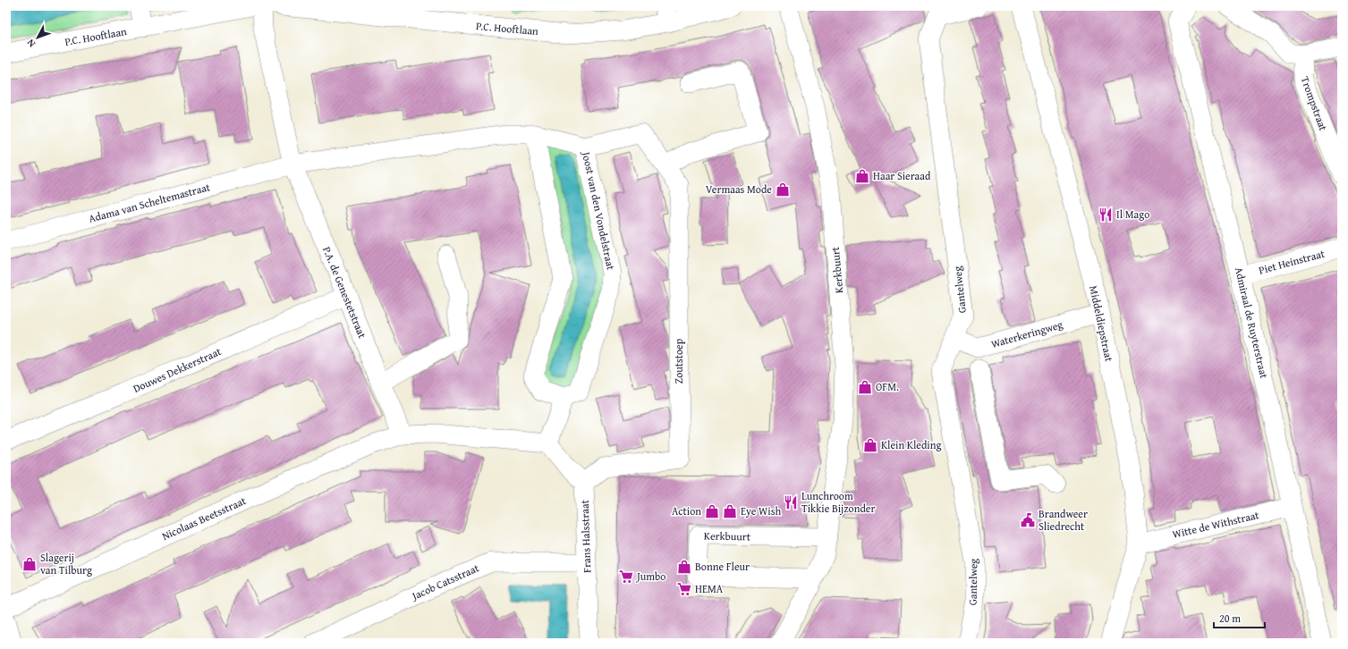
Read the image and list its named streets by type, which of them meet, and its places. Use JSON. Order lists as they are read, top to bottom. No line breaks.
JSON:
{"streets":{"street":["P.C. Hooftlaan","Trompstraat","Adama van Scheltemastraat","Joost van den Vondelstraat","Piet Heinstraat","Kerkbuurt","Gantelweg","P.A. de Genestetstraat","Admiraal de Ruyterstraat","Middeldiepstraat","Waterkeringweg","Zoutstoep","Douwes Dekkerstraat","Nicolaas Beetsstraat","Witte de Withstraat","Frans Halsstraat","Jacob Catsstraat"]},"crossings":[["Adama van Scheltemastraat","Joost van den Vondelstraat"],["Adama van Scheltemastraat","P.A. de Genestetstraat"],["Joost van den Vondelstraat","P.A. de Genestetstraat"],["Joost van den Vondelstraat","Zoutstoep"],["Piet Heinstraat","Admiraal de Ruyterstraat"],["Gantelweg","Waterkeringweg"],["P.A. de Genestetstraat","Douwes Dekkerstraat"],["P.A. de Genestetstraat","Nicolaas Beetsstraat"],["Admiraal de Ruyterstraat","Witte de Withstraat"],["Middeldiepstraat","Waterkeringweg"],["Middeldiepstraat","Witte de Withstraat"],["Zoutstoep","Frans Halsstraat"],["Frans Halsstraat","Jacob Catsstraat"]],"places":{"shop":["Haar Sieraad","Vermaas Mode","OFM.","Klein Kleding","Action","Eye Wish","Slagerij van Tilburg","Bonne Fleur"],"restaurant":["Il Mago","Lunchroom Tikkie Bijzonder"],"public building":["Brandweer Sliedrecht"],"supermarket":["Jumbo","HEMA"]},"scale_bar":"20 m","north":"bottom left"}
